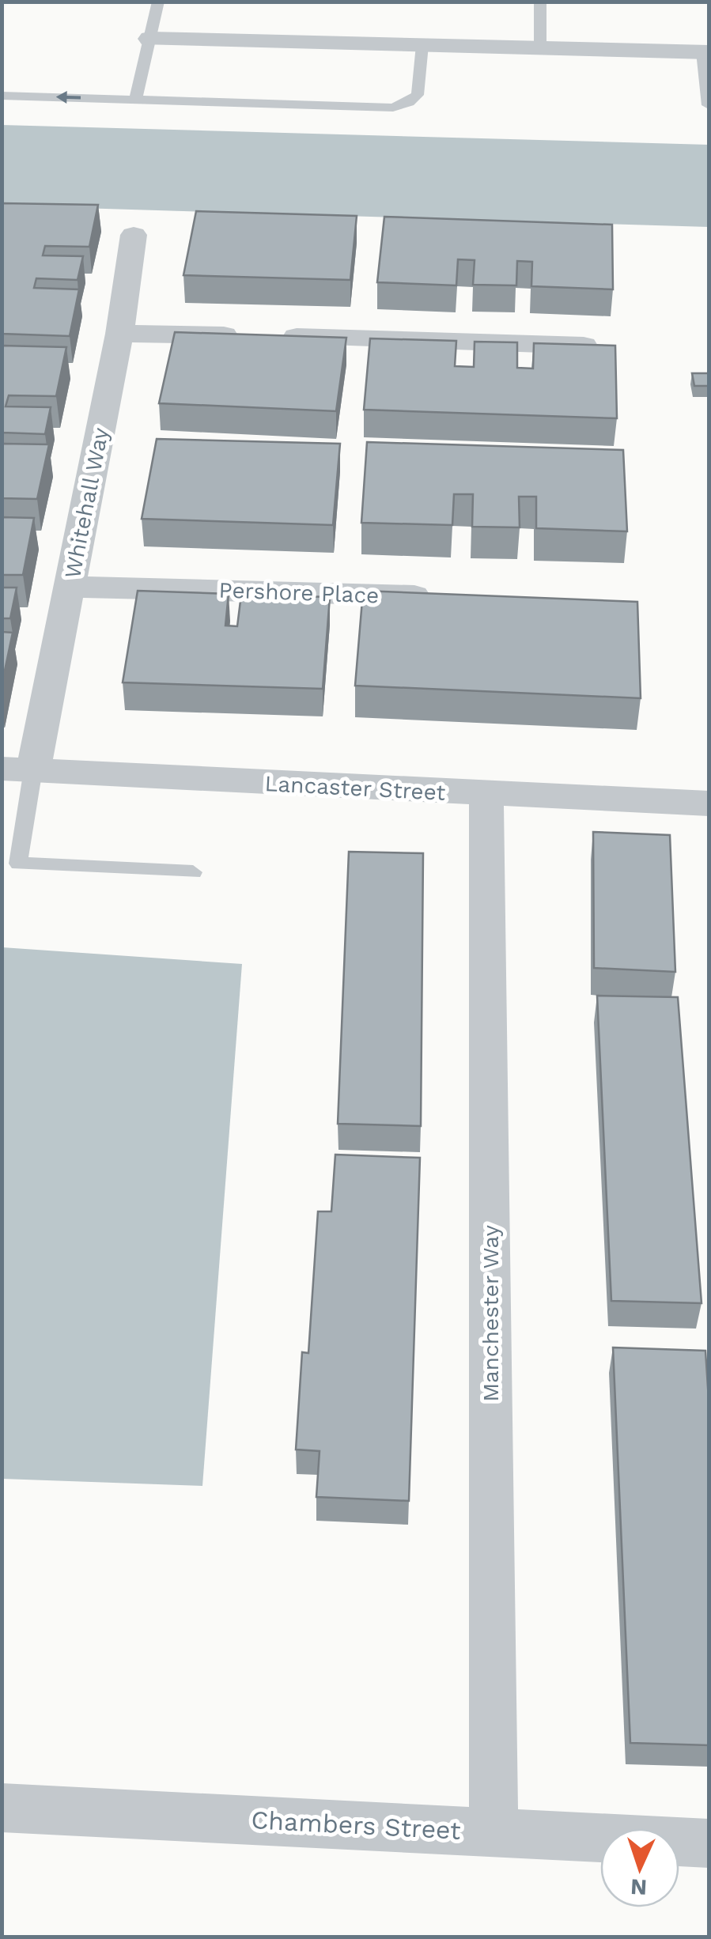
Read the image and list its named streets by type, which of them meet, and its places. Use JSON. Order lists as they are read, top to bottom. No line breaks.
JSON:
{"streets":{"street":["Whitehall Way","Pershore Place","Lancaster Street","Manchester Way","Chambers Street"]},"crossings":[["Whitehall Way","Pershore Place"],["Whitehall Way","Lancaster Street"],["Lancaster Street","Manchester Way"],["Manchester Way","Chambers Street"]],"north":"bottom"}
